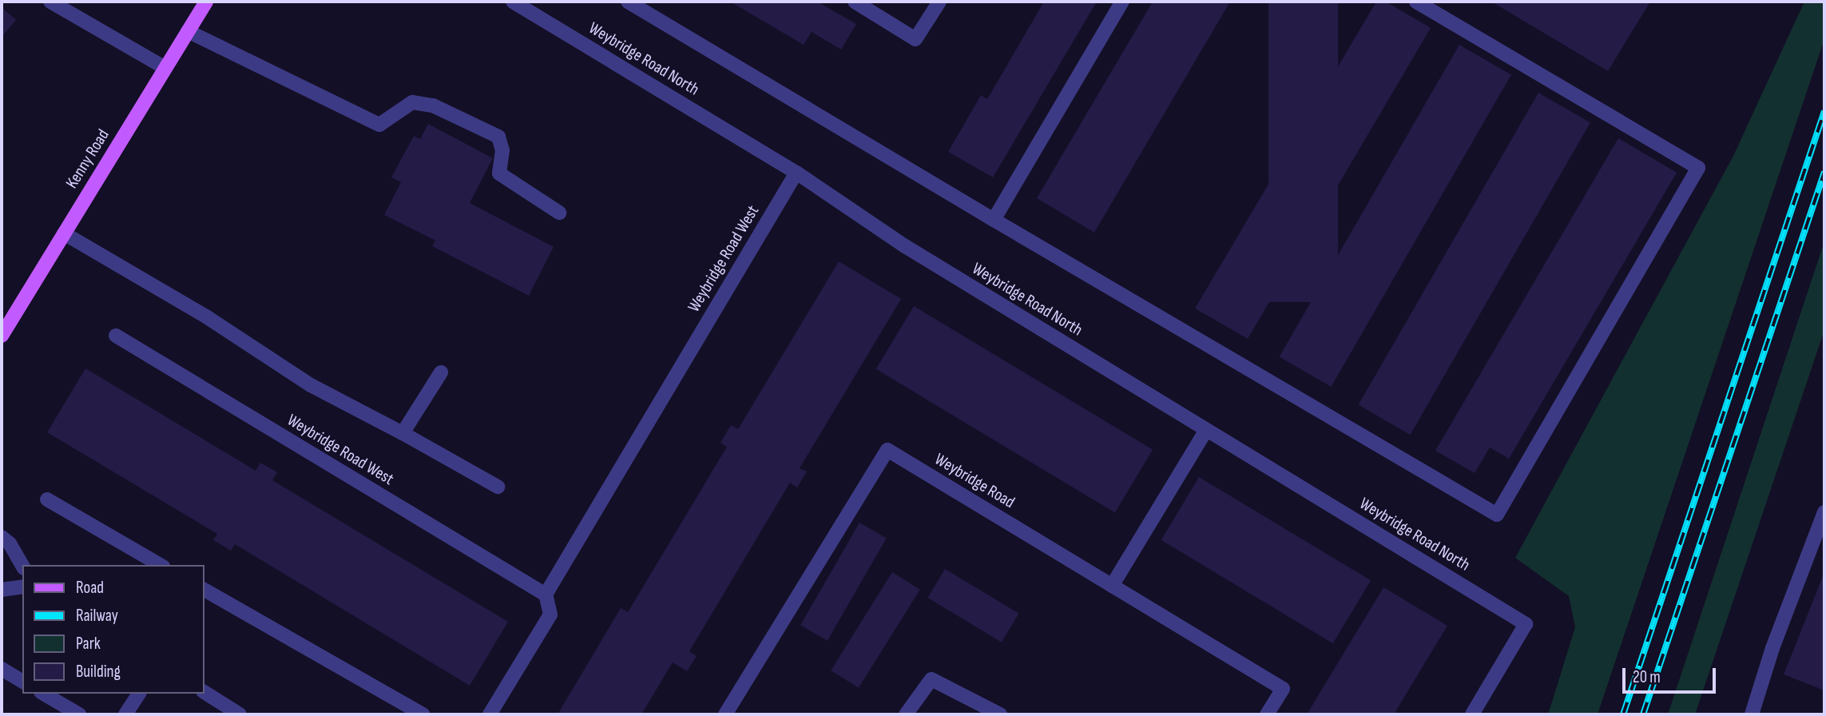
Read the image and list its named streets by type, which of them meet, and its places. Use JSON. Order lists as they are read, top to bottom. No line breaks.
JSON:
{"streets":{"main road":["Kenny Road"],"street":["Weybridge Road North","Weybridge Road West","Weybridge Road"]},"crossings":[["Weybridge Road North","Weybridge Road West"]],"legend":["Road","Railway","Park","Building"],"scale_bar":"20 m"}
